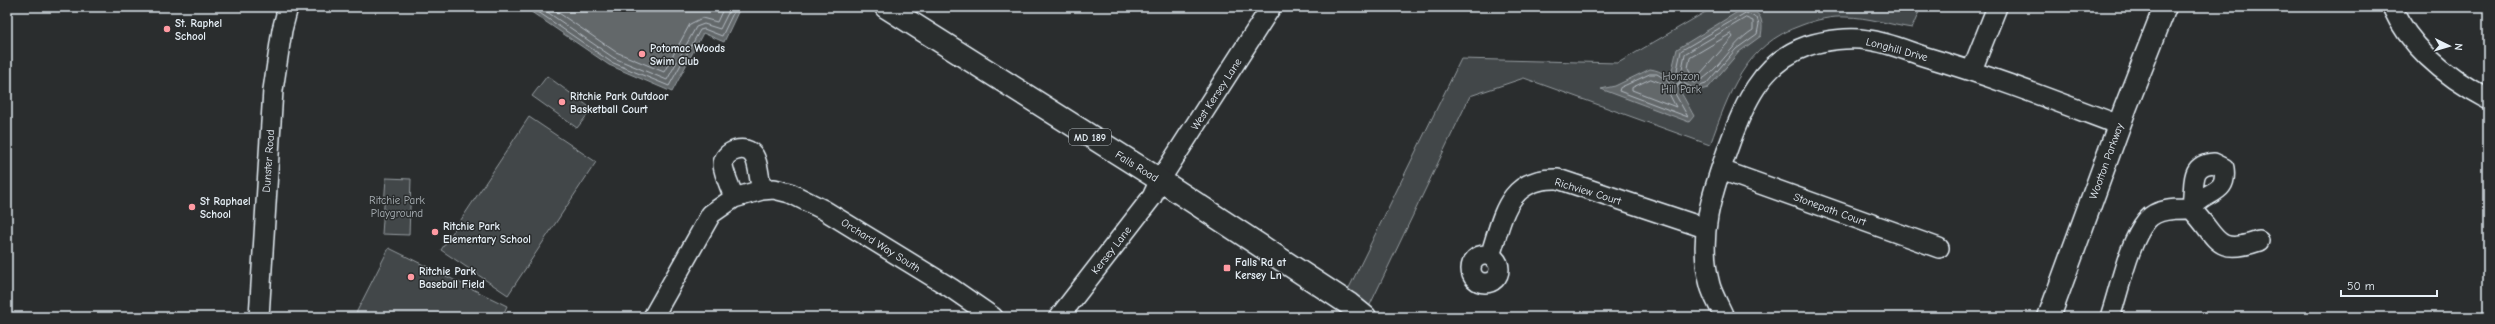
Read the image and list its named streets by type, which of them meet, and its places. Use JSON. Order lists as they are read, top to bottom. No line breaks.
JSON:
{"streets":{"main road":["MD 189","Wootton Parkway","Falls Road"],"street":["Longhill Drive","West Kersey Lane","Dunster Road","Richview Court","Stonepath Court","Orchard Way South","Kersey Lane"]},"crossings":[["Longhill Drive","Wootton Parkway"],["Longhill Drive","Richview Court"],["Longhill Drive","Stonepath Court"],["West Kersey Lane","Falls Road"],["West Kersey Lane","Kersey Lane"],["Falls Road","Kersey Lane"]],"parks":["Horizon Hill Park","Ritchie Park Playground"],"places":{"other":["St. Raphel School","Potomac Woods Swim Club","Ritchie Park Outdoor Basketball Court","St Raphael School","Ritchie Park Elementary School","Ritchie Park Baseball Field"],"transit":["Falls Rd at Kersey Ln"]},"scale_bar":"50 m","north":"right"}
